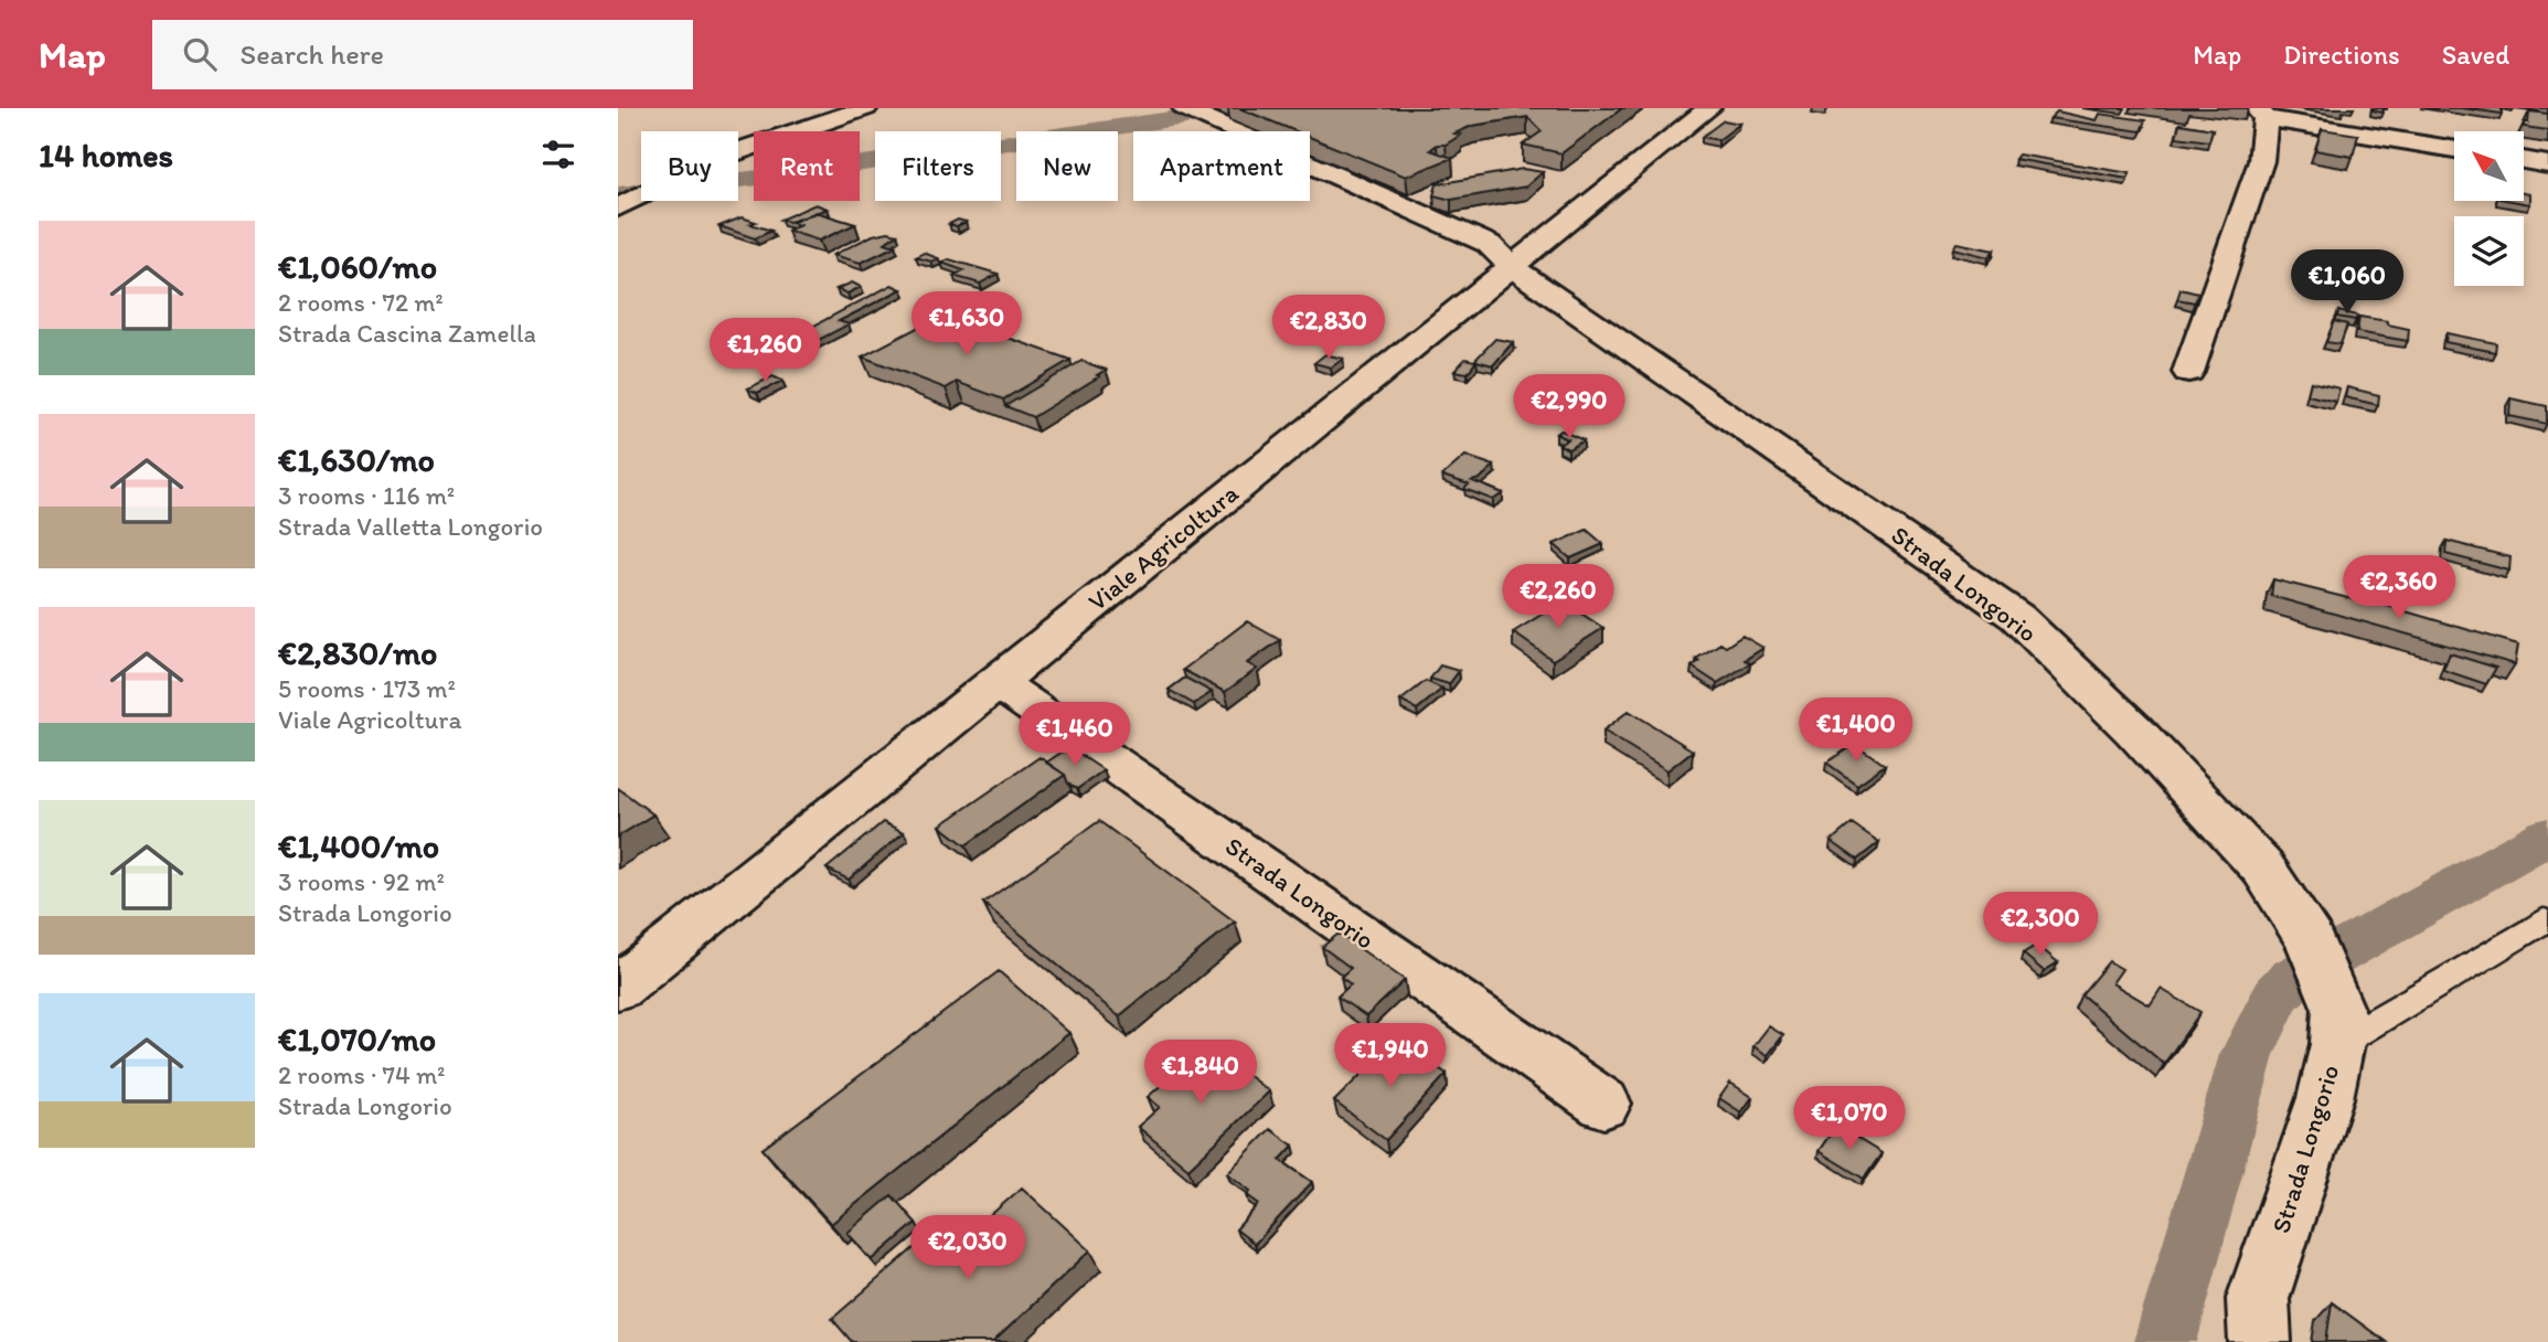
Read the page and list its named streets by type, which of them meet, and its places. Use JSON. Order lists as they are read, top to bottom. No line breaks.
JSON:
{"streets":{"street":["Viale Agricoltura","Strada Longorio"]},"crossings":[["Viale Agricoltura","Strada Longorio"]],"north":"top left","page":{"header":"Map","search":"Search here","nav":["Map","Directions","Saved"],"heading":"14 homes","chip":["Buy","Rent","Filters","New","Apartment"],"list":[{"name":"€1,060/mo","note":"2 rooms · 72 m² · Strada Cascina Zamella"},{"name":"€1,630/mo","note":"3 rooms · 116 m² · Strada Valletta Longorio"},{"name":"€2,830/mo","note":"5 rooms · 173 m² · Viale Agricoltura"},{"name":"€1,400/mo","note":"3 rooms · 92 m² · Strada Longorio"},{"name":"€1,070/mo","note":"2 rooms · 74 m² · Strada Longorio"}],"price":["€1,060","€1,630","€2,830","€1,260","€2,990","€2,360","€2,260","€1,400","€1,460","€2,300","€1,940","€1,840","€1,070","€2,030"]}}
